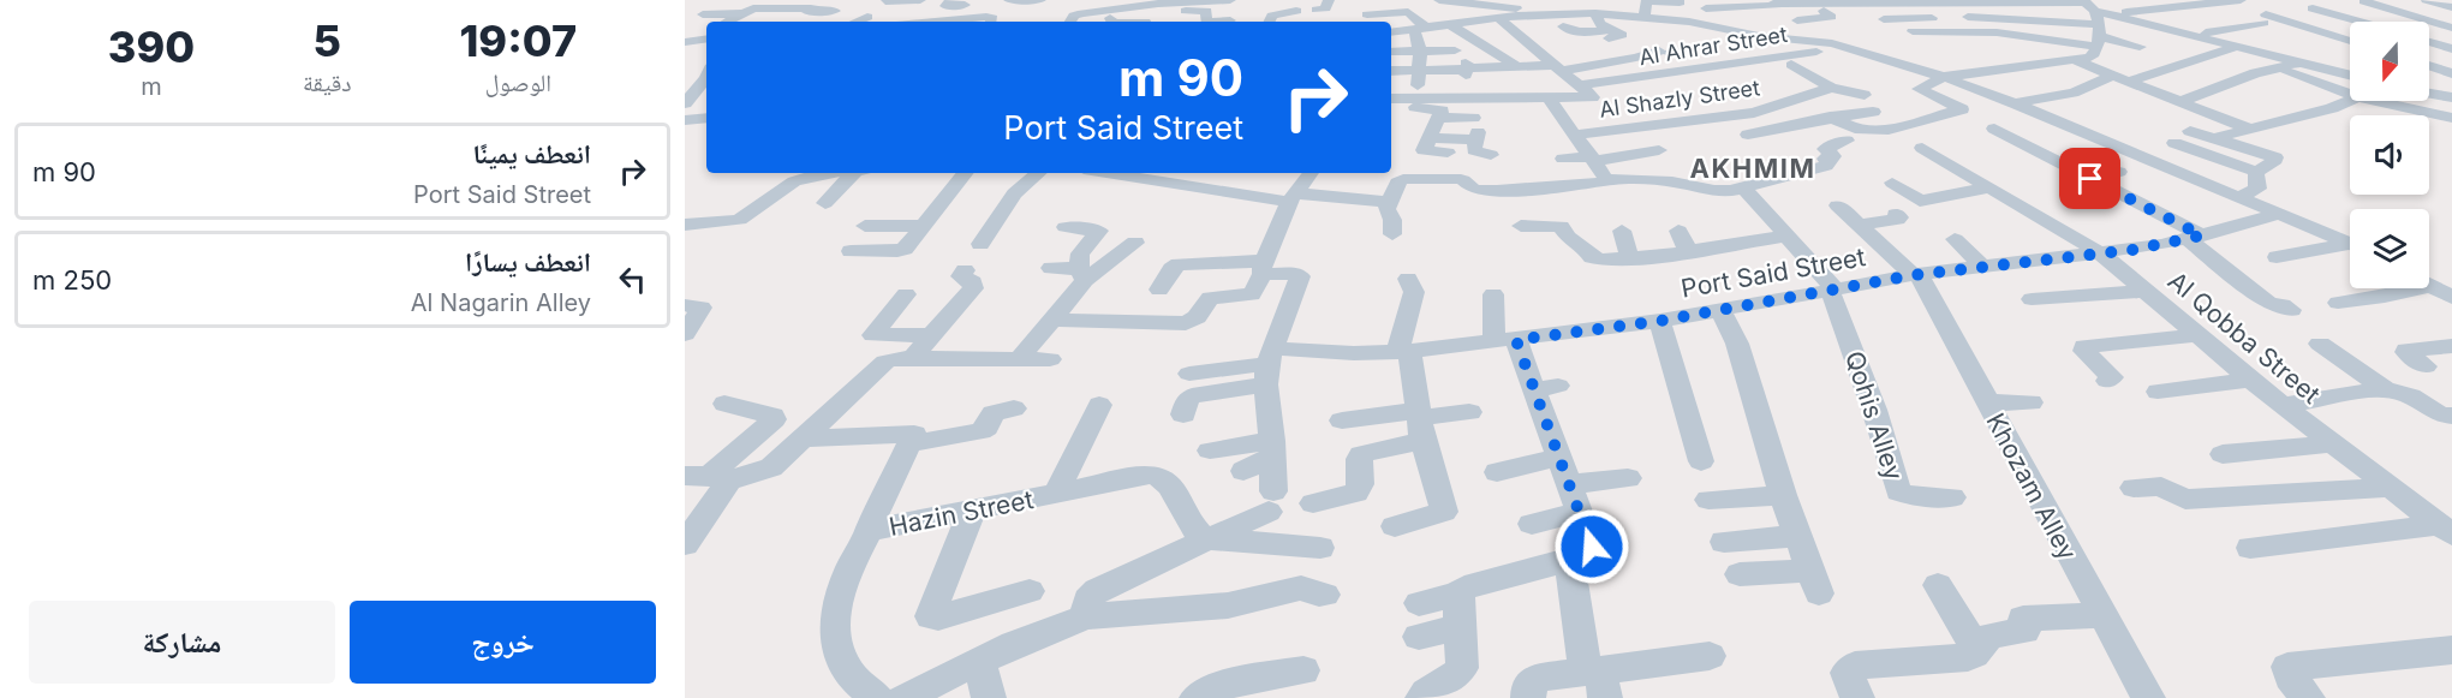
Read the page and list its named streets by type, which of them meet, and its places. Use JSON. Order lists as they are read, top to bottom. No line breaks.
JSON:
{"streets":{"street":["Al Ahrar Street","Al Shazly Street","Port Said Street","Al Qobba Street","Qohis Alley","Khozam Alley","Hazin Street"]},"crossings":[["Port Said Street","Al Qobba Street"],["Port Said Street","Qohis Alley"],["Port Said Street","Khozam Alley"]],"districts":["AKHMIM"],"north":"bottom","page":{"eta":["19:07","الوصول","5","دقيقة","390","m"],"turn":["90 m","Port Said Street"],"list":[{"name":"انعطف يمينًا","note":"Port Said Street","value":"90 m"},{"name":"انعطف يسارًا","note":"Al Nagarin Alley","value":"250 m"}],"buttons":["خروج","مشاركة"]}}
